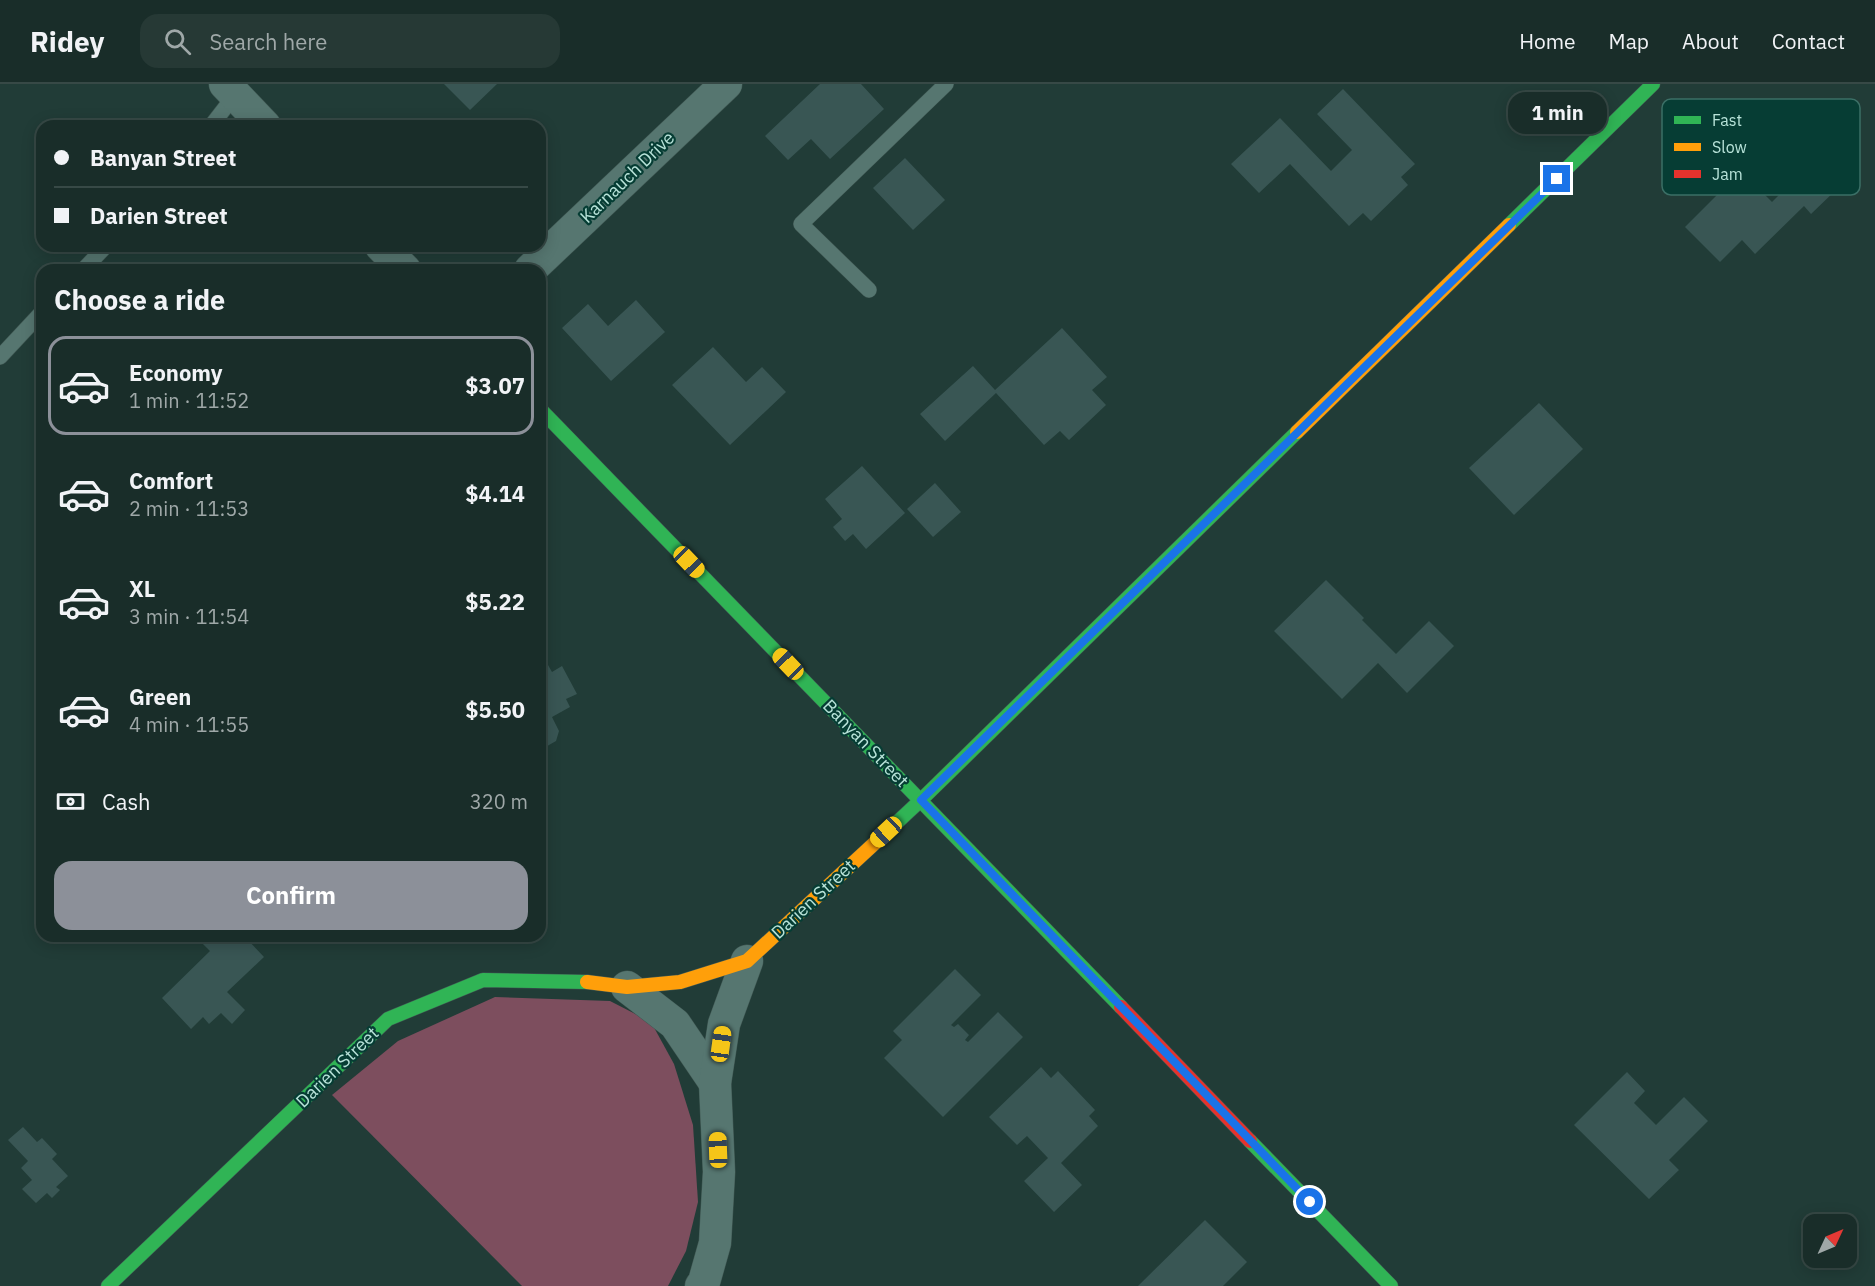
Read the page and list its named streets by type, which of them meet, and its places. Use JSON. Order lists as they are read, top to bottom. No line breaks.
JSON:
{"streets":{"street":["Karnauch Drive","Banyan Street","Darien Street"]},"crossings":[["Banyan Street","Darien Street"]],"legend":["Fast","Slow","Jam"],"north":"top right","page":{"header":"Ridey","search":"Search here","nav":["Home","Map","About","Contact"],"bubble":"1 min","banner":["Banyan Street","Darien Street"],"heading":"Choose a ride","list":[{"name":"Economy","note":"1 min · 11:52","value":"$3.07"},{"name":"Comfort","note":"2 min · 11:53","value":"$4.14"},{"name":"XL","note":"3 min · 11:54","value":"$5.22"},{"name":"Green","note":"4 min · 11:55","value":"$5.50"}],"pay":["Cash","320 m"],"buttons":"Confirm"}}
